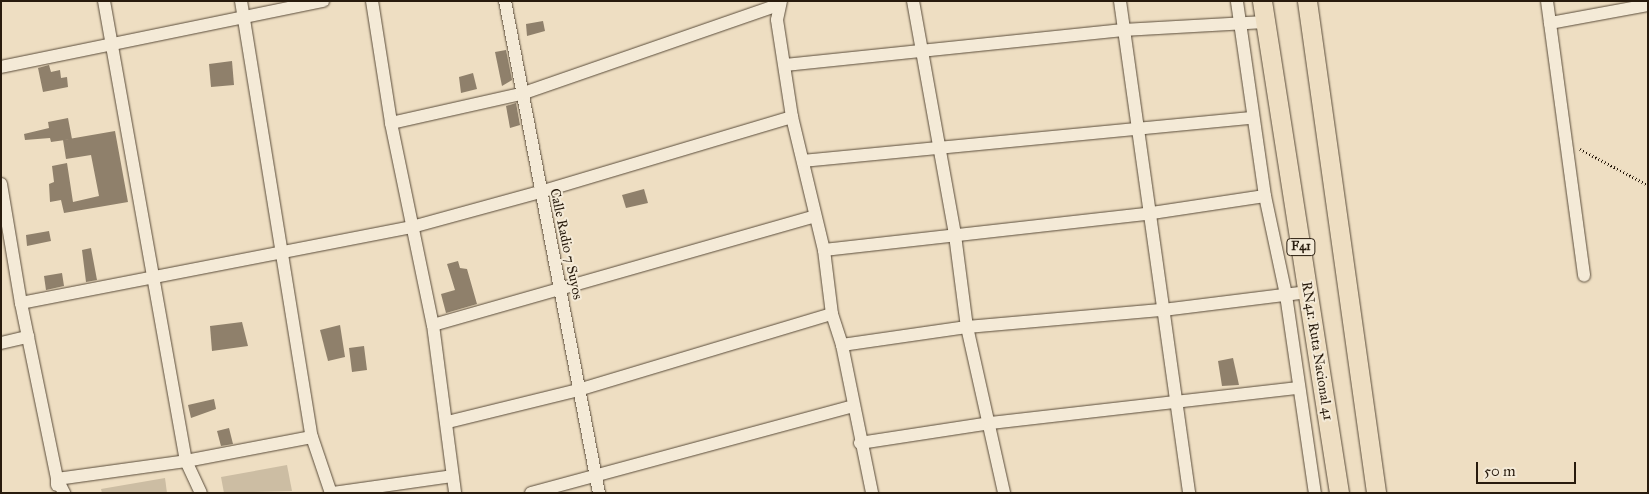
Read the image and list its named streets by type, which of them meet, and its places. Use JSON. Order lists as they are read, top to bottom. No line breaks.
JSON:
{"streets":{"main road":["F41","RN41: Ruta Nacional 41"],"street":["Calle Radio 7 Suyos"]},"scale_bar":"50 m"}
